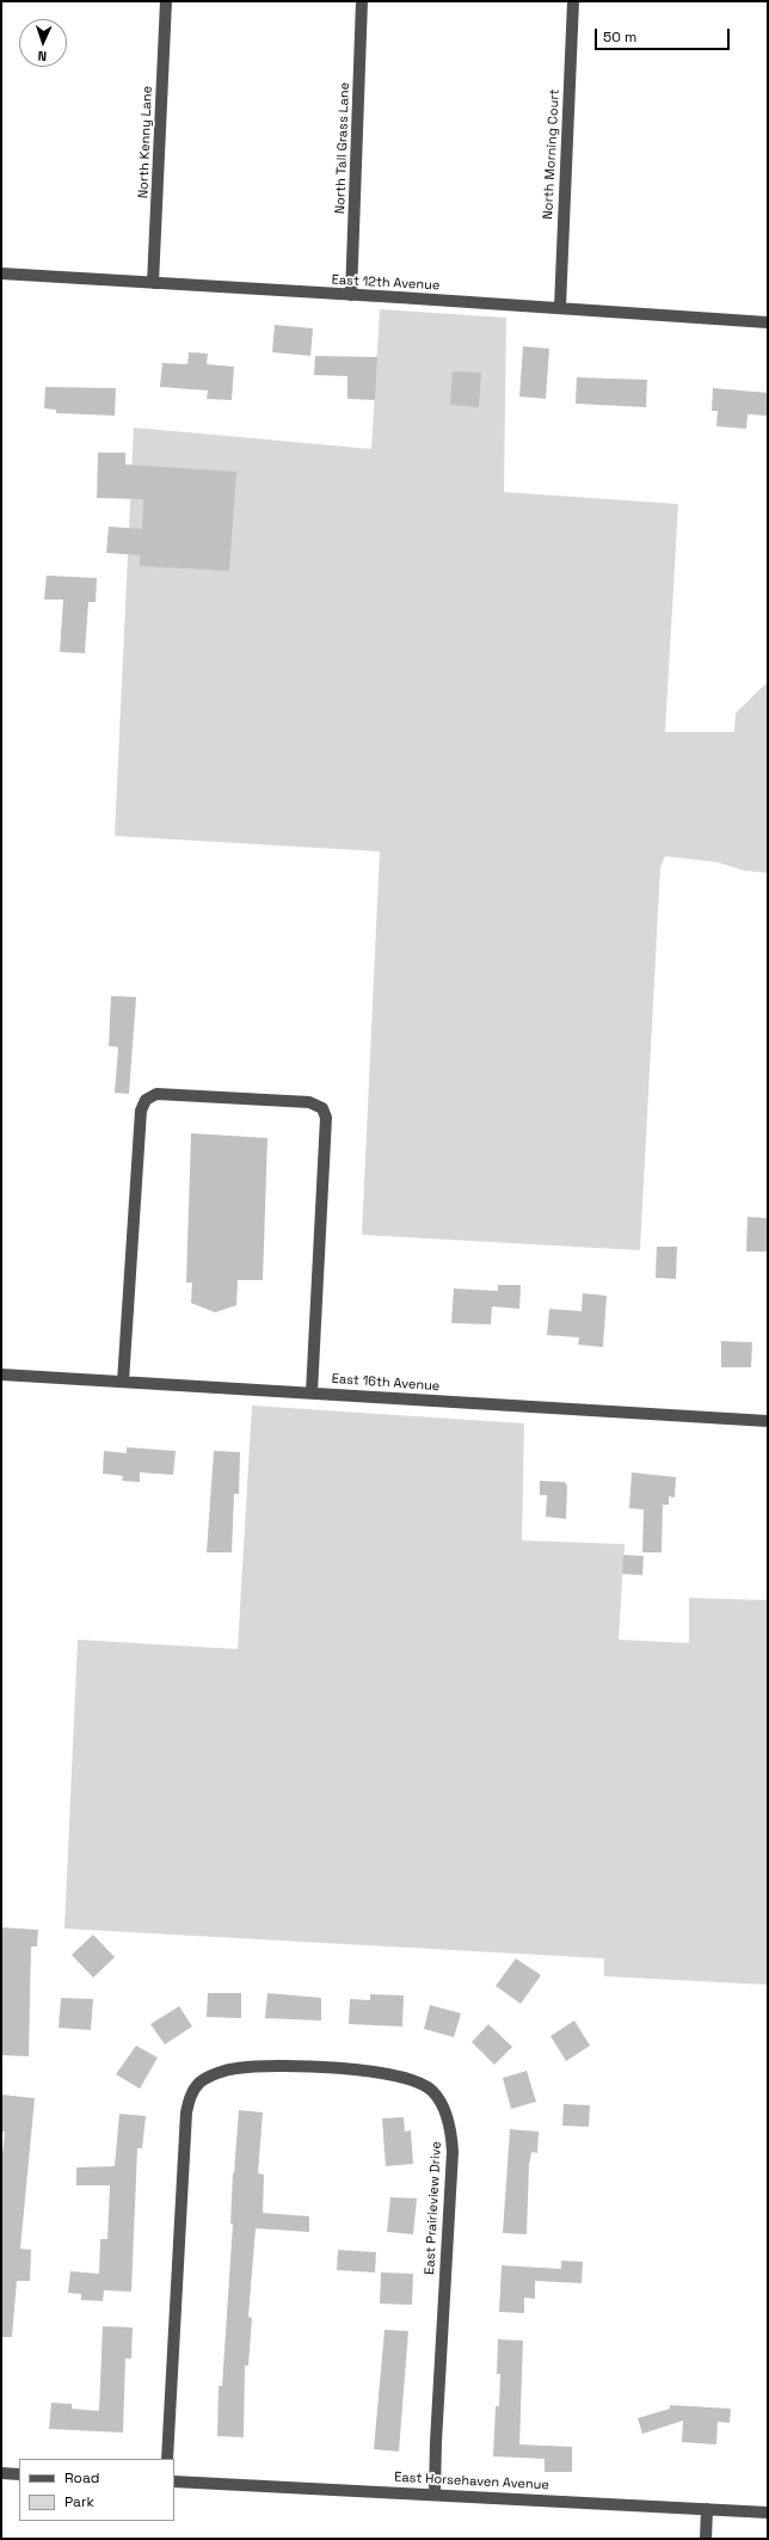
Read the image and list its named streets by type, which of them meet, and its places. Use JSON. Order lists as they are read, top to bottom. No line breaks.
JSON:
{"streets":{"street":["North Kenny Lane","North Tall Grass Lane","North Morning Court","East 12th Avenue","East 16th Avenue","East Prairieview Drive","East Horsehaven Avenue"]},"crossings":[["North Kenny Lane","East 12th Avenue"],["North Tall Grass Lane","East 12th Avenue"],["North Morning Court","East 12th Avenue"],["East Prairieview Drive","East Horsehaven Avenue"]],"legend":["Road","Park"],"scale_bar":"50 m","north":"bottom"}
